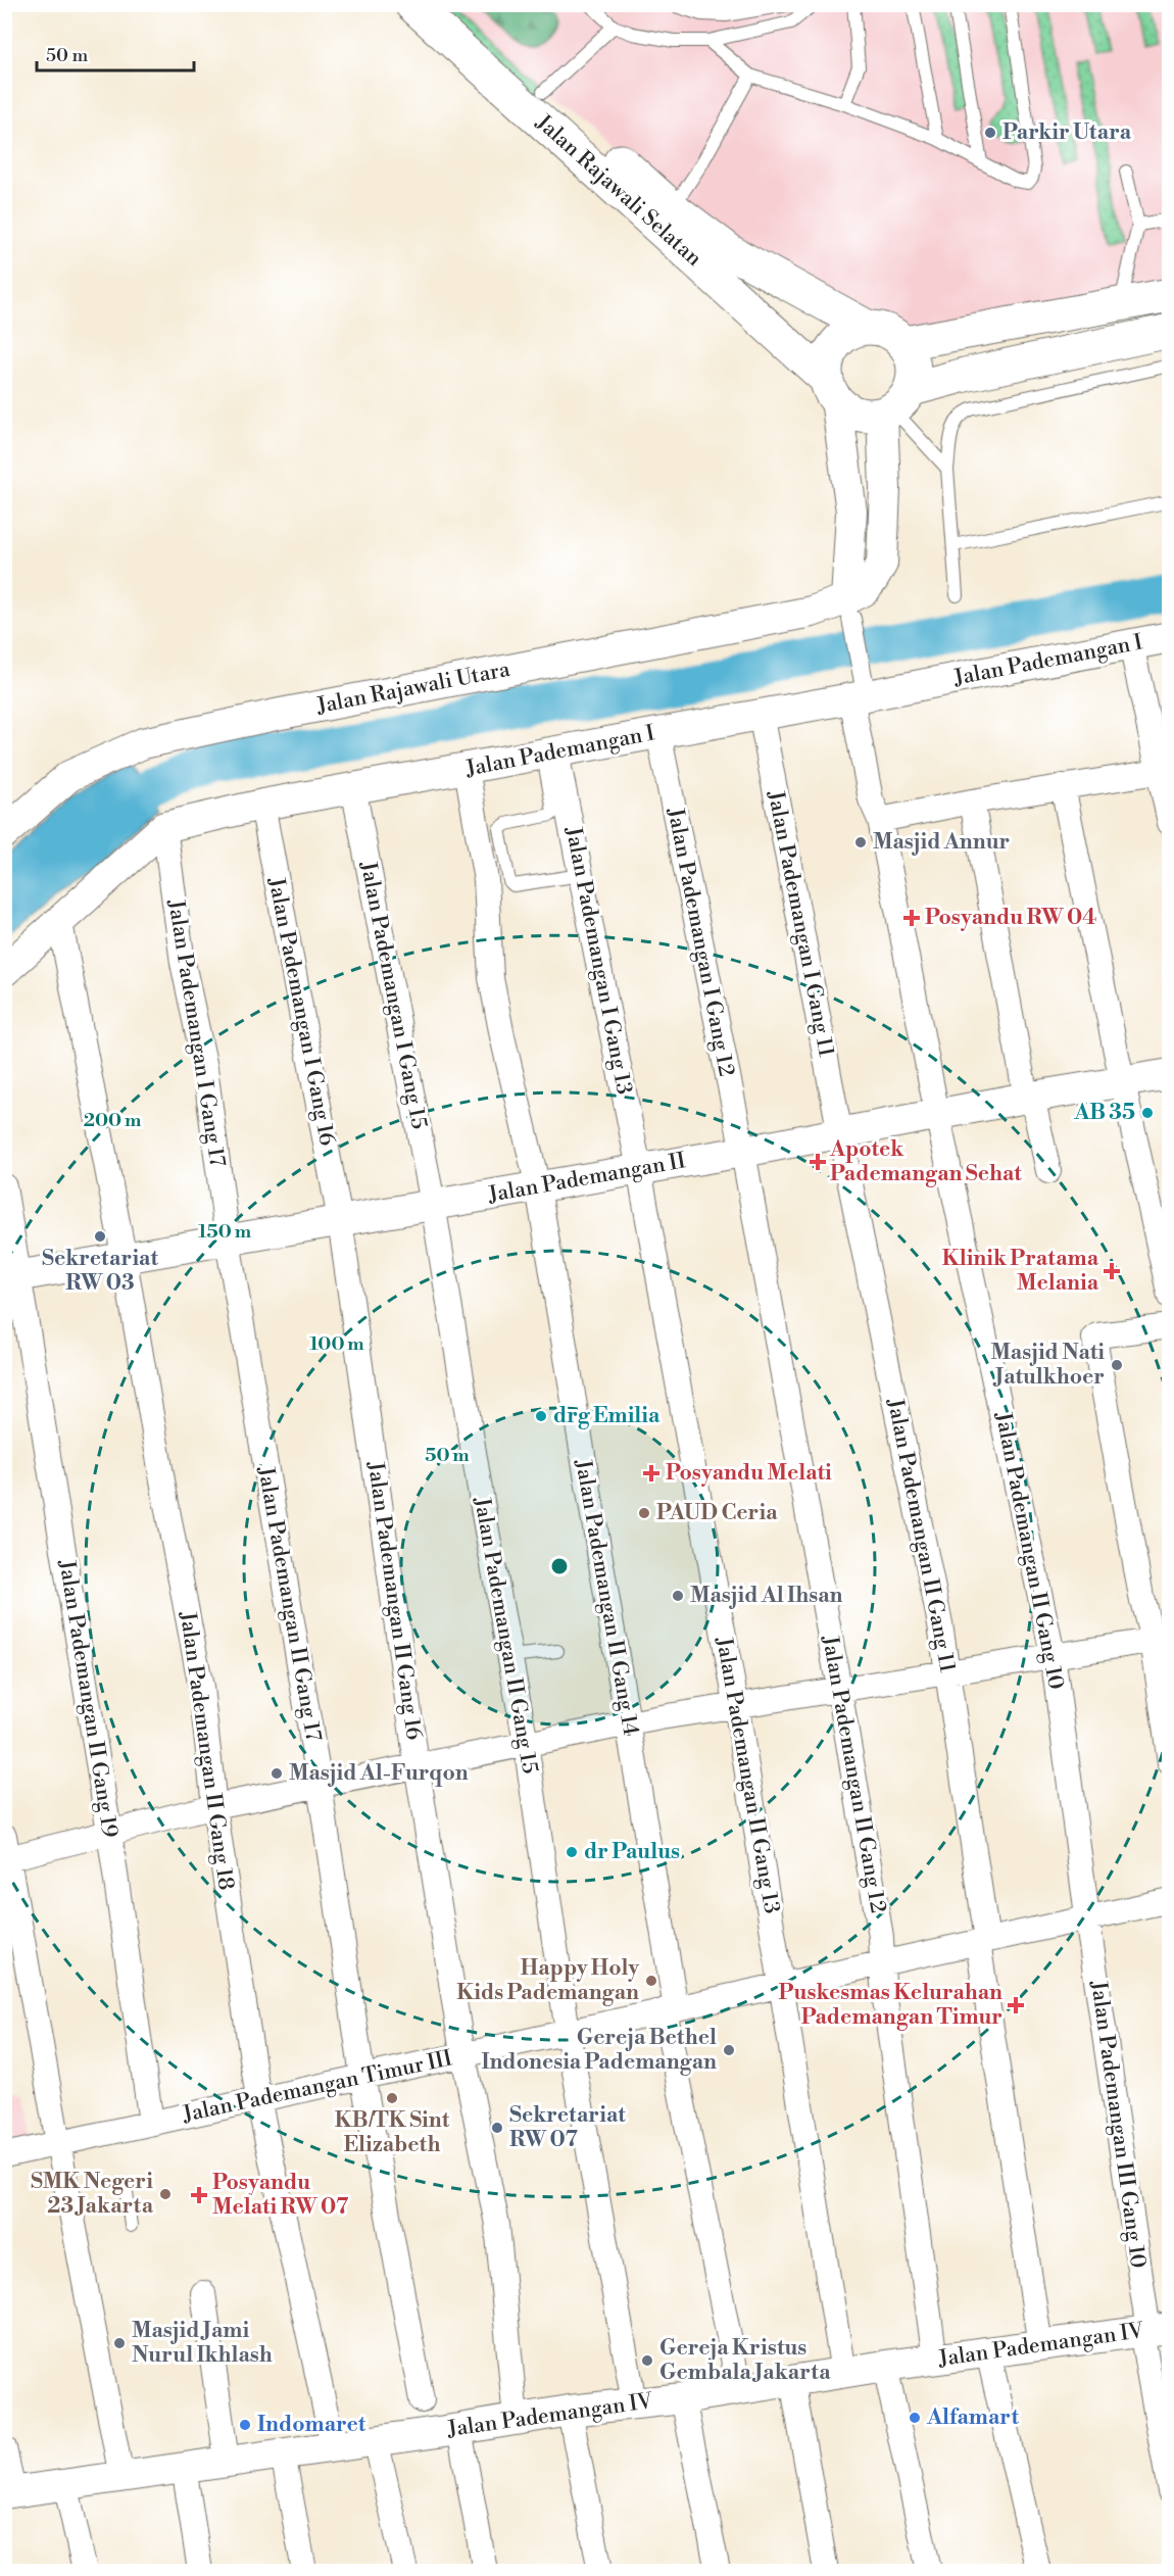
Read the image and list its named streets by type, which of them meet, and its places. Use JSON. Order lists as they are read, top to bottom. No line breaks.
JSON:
{"streets":{"main road":["Jalan Rajawali Selatan"],"street":["Jalan Pademangan I","Jalan Rajawali Utara","Jalan Pademangan I Gang 11","Jalan Pademangan I Gang 12","Jalan Pademangan I Gang 13","Jalan Pademangan I Gang 15","Jalan Pademangan I Gang 16","Jalan Pademangan I Gang 17","Jalan Pademangan II","Jalan Pademangan II Gang 11","Jalan Pademangan II Gang 10","Jalan Pademangan II Gang 14","Jalan Pademangan II Gang 16","Jalan Pademangan II Gang 17","Jalan Pademangan II Gang 15","Jalan Pademangan II Gang 19","Jalan Pademangan II Gang 18","Jalan Pademangan II Gang 12","Jalan Pademangan II Gang 13","Jalan Pademangan Timur III","Jalan Pademangan III Gang 10","Jalan Pademangan IV"]},"crossings":[["Jalan Pademangan I","Jalan Pademangan I Gang 11"],["Jalan Pademangan I","Jalan Pademangan I Gang 12"],["Jalan Pademangan I","Jalan Pademangan I Gang 13"],["Jalan Pademangan I","Jalan Pademangan I Gang 15"],["Jalan Pademangan I","Jalan Pademangan I Gang 16"],["Jalan Pademangan I","Jalan Pademangan I Gang 17"],["Jalan Pademangan I","Jalan Pademangan II Gang 10"],["Jalan Pademangan I","Jalan Pademangan II Gang 14"],["Jalan Pademangan I","Jalan Pademangan II Gang 18"],["Jalan Pademangan I Gang 11","Jalan Pademangan II"],["Jalan Pademangan I Gang 11","Jalan Pademangan II Gang 11"],["Jalan Pademangan I Gang 12","Jalan Pademangan II"],["Jalan Pademangan I Gang 12","Jalan Pademangan II Gang 12"],["Jalan Pademangan I Gang 13","Jalan Pademangan II"],["Jalan Pademangan I Gang 13","Jalan Pademangan II Gang 13"],["Jalan Pademangan I Gang 15","Jalan Pademangan II"],["Jalan Pademangan I Gang 15","Jalan Pademangan II Gang 15"],["Jalan Pademangan I Gang 16","Jalan Pademangan II"],["Jalan Pademangan I Gang 16","Jalan Pademangan II Gang 16"],["Jalan Pademangan I Gang 17","Jalan Pademangan II"],["Jalan Pademangan I Gang 17","Jalan Pademangan II Gang 17"],["Jalan Pademangan II","Jalan Pademangan II Gang 11"],["Jalan Pademangan II","Jalan Pademangan II Gang 10"],["Jalan Pademangan II","Jalan Pademangan II Gang 14"],["Jalan Pademangan II","Jalan Pademangan II Gang 16"],["Jalan Pademangan II","Jalan Pademangan II Gang 17"],["Jalan Pademangan II","Jalan Pademangan II Gang 15"],["Jalan Pademangan II","Jalan Pademangan II Gang 19"],["Jalan Pademangan II","Jalan Pademangan II Gang 18"],["Jalan Pademangan II","Jalan Pademangan II Gang 12"],["Jalan Pademangan II","Jalan Pademangan II Gang 13"],["Jalan Pademangan II Gang 11","Jalan Pademangan Timur III"],["Jalan Pademangan II Gang 11","Jalan Pademangan IV"],["Jalan Pademangan II Gang 10","Jalan Pademangan Timur III"],["Jalan Pademangan II Gang 10","Jalan Pademangan III Gang 10"],["Jalan Pademangan II Gang 14","Jalan Pademangan Timur III"],["Jalan Pademangan II Gang 14","Jalan Pademangan IV"],["Jalan Pademangan II Gang 16","Jalan Pademangan Timur III"],["Jalan Pademangan II Gang 16","Jalan Pademangan IV"],["Jalan Pademangan II Gang 17","Jalan Pademangan Timur III"],["Jalan Pademangan II Gang 15","Jalan Pademangan Timur III"],["Jalan Pademangan II Gang 15","Jalan Pademangan IV"],["Jalan Pademangan II Gang 19","Jalan Pademangan Timur III"],["Jalan Pademangan II Gang 18","Jalan Pademangan Timur III"],["Jalan Pademangan II Gang 18","Jalan Pademangan IV"],["Jalan Pademangan II Gang 12","Jalan Pademangan Timur III"],["Jalan Pademangan II Gang 12","Jalan Pademangan IV"],["Jalan Pademangan II Gang 13","Jalan Pademangan Timur III"],["Jalan Pademangan II Gang 13","Jalan Pademangan IV"],["Jalan Pademangan Timur III","Jalan Pademangan III Gang 10"],["Jalan Pademangan III Gang 10","Jalan Pademangan IV"]],"places":{"other":["Parkir Utara","Masjid Annur","AB 35","Sekretariat RW 03","Masjid Nati Jatulkhoer","drg Emilia","PAUD Ceria","Masjid Al Ihsan","Masjid Al-Furqon","dr Paulus","Happy Holy Kids Pademangan","Gereja Bethel Indonesia Pademangan","KB/TK Sint Elizabeth","Sekretariat RW 07","SMK Negeri 23 Jakarta","Masjid Jami Nurul Ikhlash","Gereja Kristus Gembala Jakarta","Alfamart","Indomaret"],"health":["Posyandu RW 04","Apotek Pademangan Sehat","Klinik Pratama Melania","Posyandu Melati","Puskesmas Kelurahan Pademangan Timur","Posyandu Melati RW 07"]},"scale_bar":"50 m","rings":["200 m","150 m","100 m","50 m"]}
